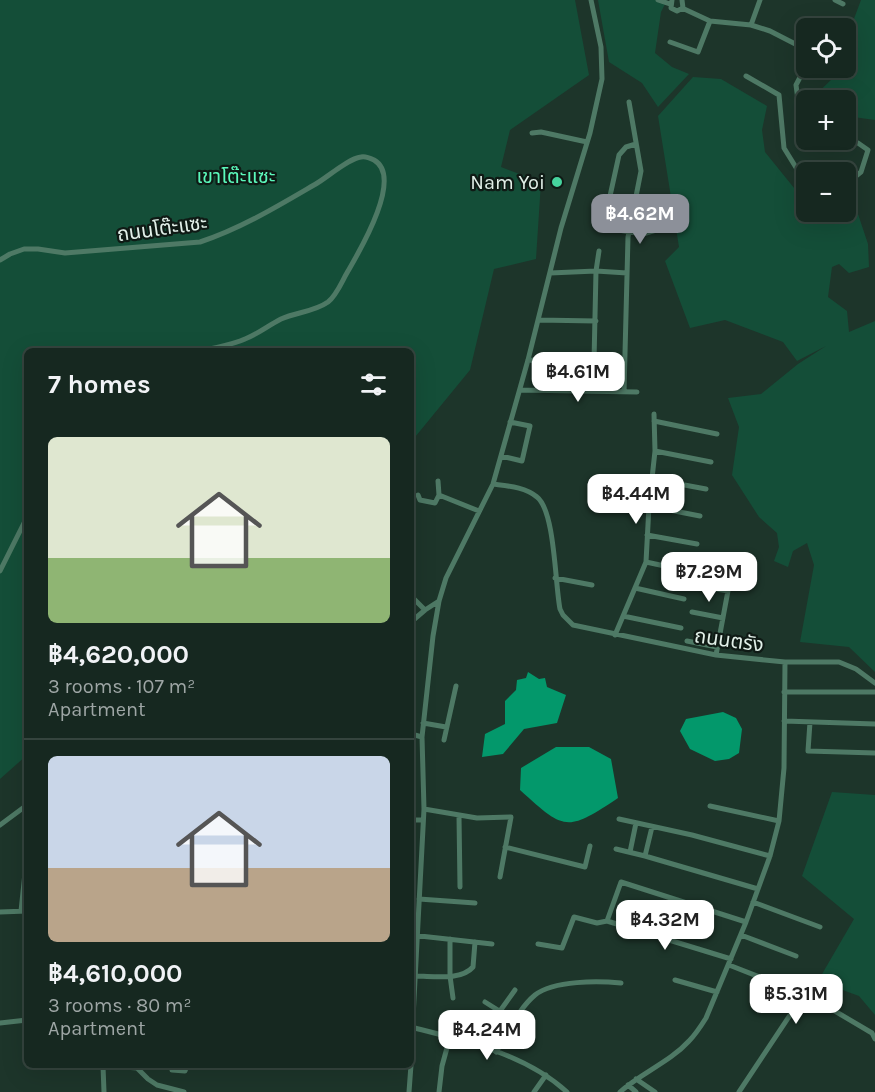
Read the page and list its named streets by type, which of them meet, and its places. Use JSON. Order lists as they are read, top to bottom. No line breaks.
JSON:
{"streets":{"street":["ถนนโต๊ะแซะ","ถนนตรัง"]},"parks":["เขาโต๊ะแซะ"],"places":["Nam Yoi"],"page":{"map_buttons":["+","−"],"price":["฿4.62M","฿4.61M","฿4.44M","฿7.29M","฿4.32M","฿5.31M","฿4.24M"],"heading":"7 homes","list":[{"name":"฿4,620,000","note":"3 rooms · 107 m² · Apartment"},{"name":"฿4,610,000","note":"3 rooms · 80 m² · Apartment"}]}}
